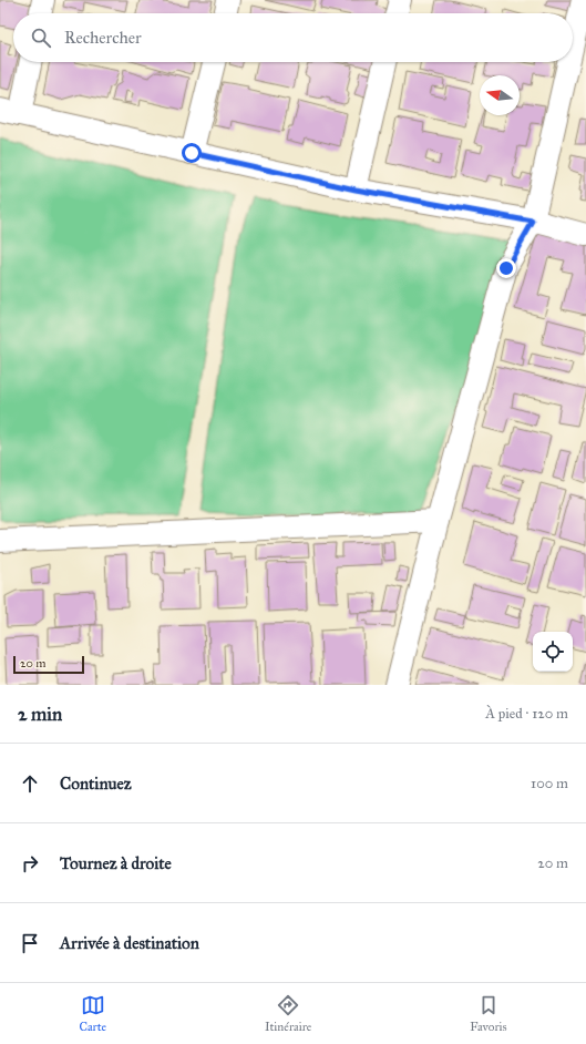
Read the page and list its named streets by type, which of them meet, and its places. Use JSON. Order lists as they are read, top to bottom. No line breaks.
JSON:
{"scale_bar":"20 m","north":"left","page":{"search":"Rechercher","scale":"20 m","heading":["2 min","À pied · 120 m"],"list":[["Continuez","100 m"],["Tournez à droite","20 m"],"Arrivée à destination"],"nav":["Carte","Itinéraire","Favoris"]}}
